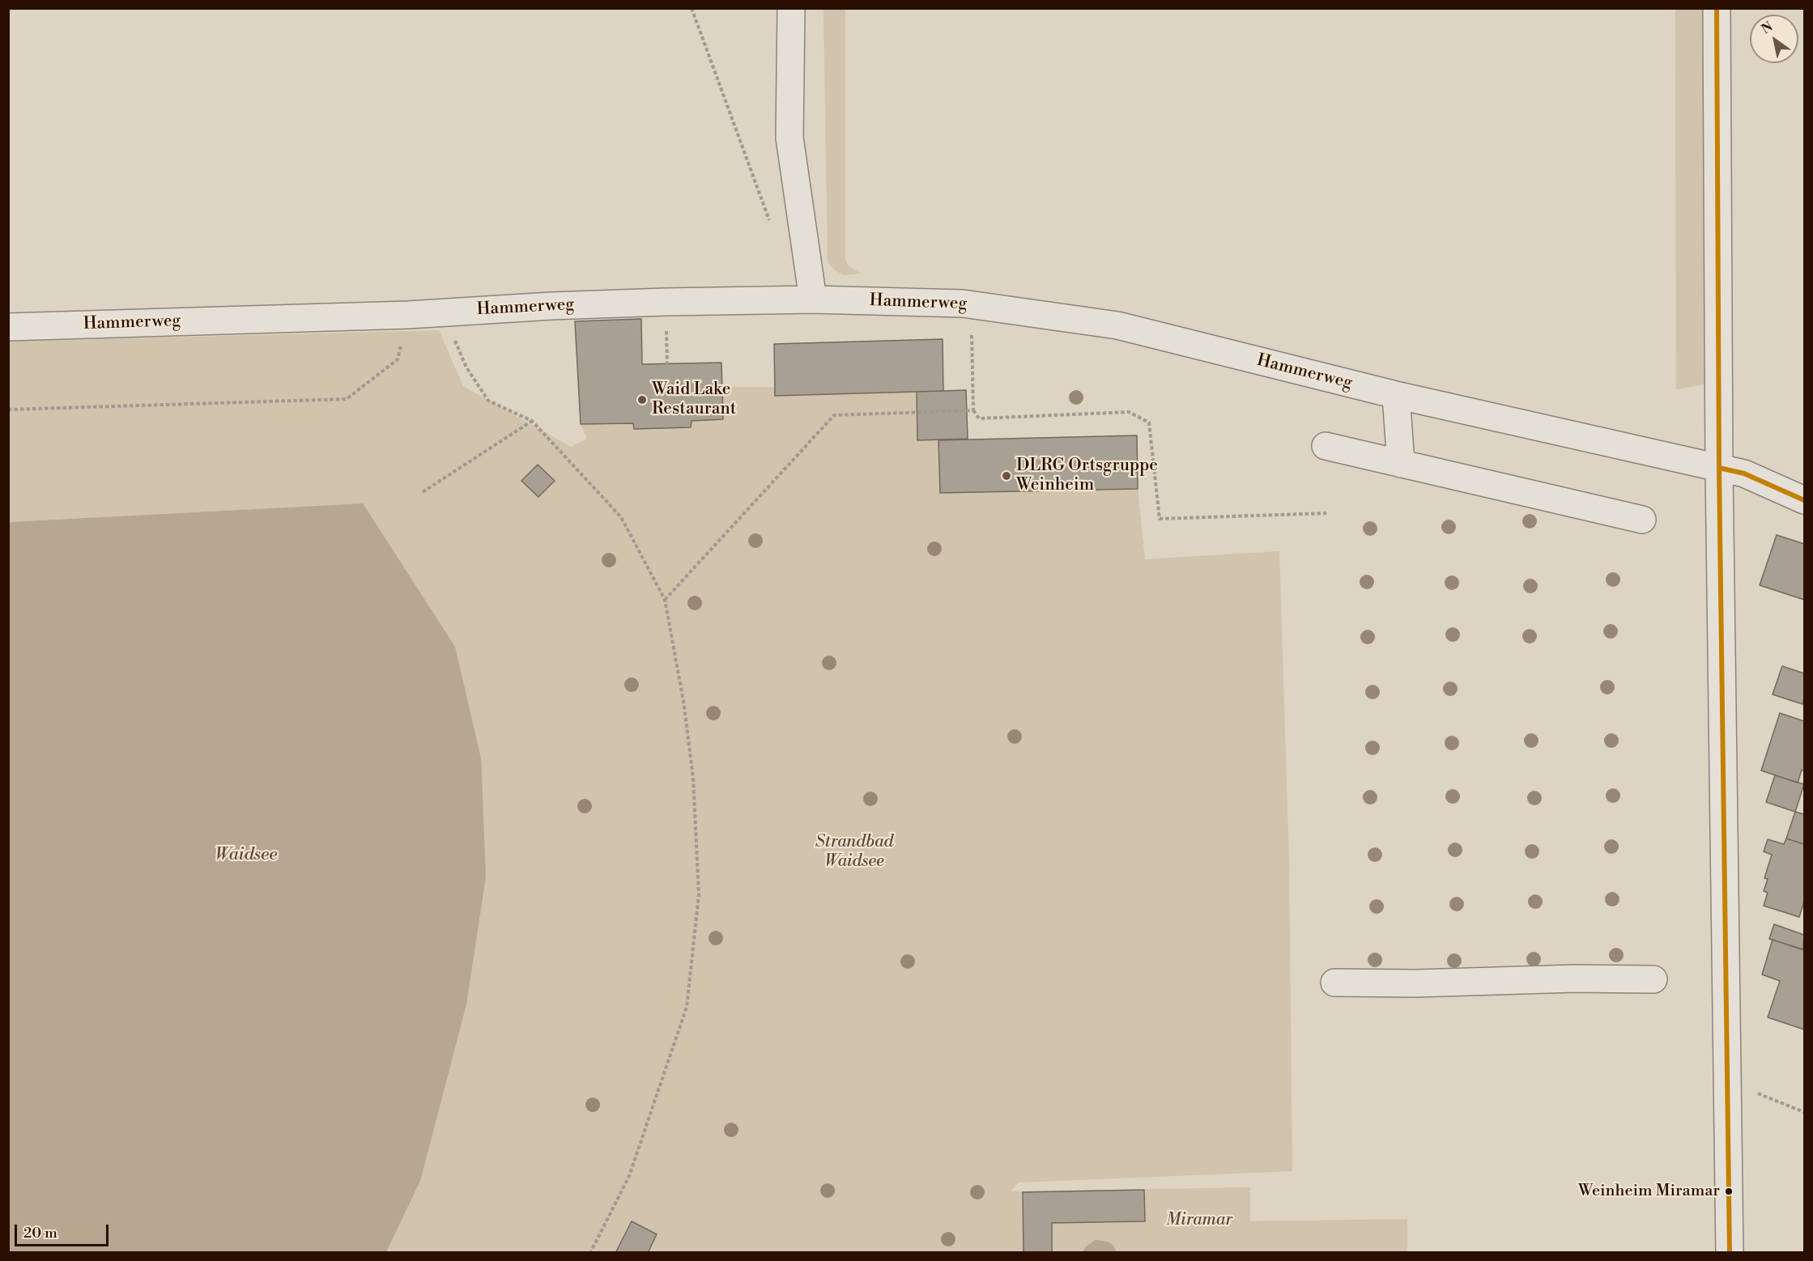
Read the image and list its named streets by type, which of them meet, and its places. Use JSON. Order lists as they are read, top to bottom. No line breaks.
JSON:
{"streets":{"street":["Hammerweg"]},"water":["Waidsee"],"parks":["Strandbad Waidsee","Miramar"],"places":["Waid Lake Restaurant","DLRG Ortsgruppe Weinheim","Weinheim Miramar"],"scale_bar":"20 m","north":"top left"}
